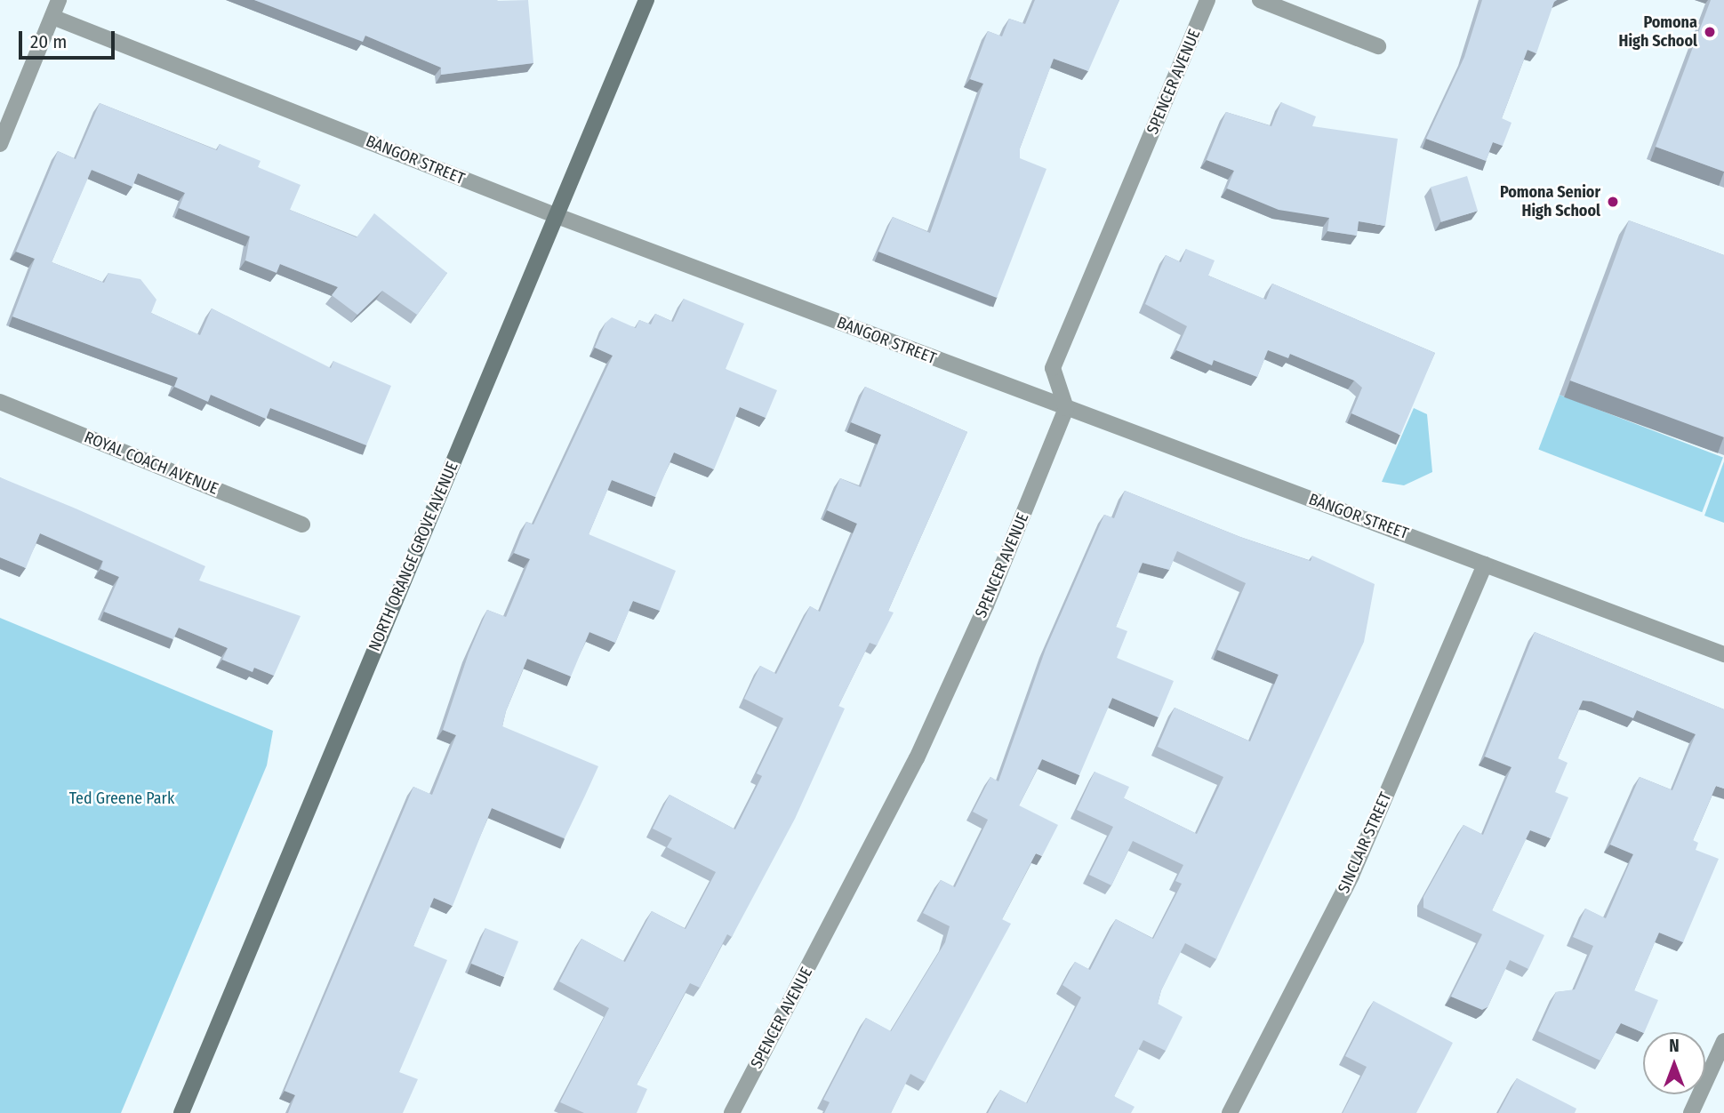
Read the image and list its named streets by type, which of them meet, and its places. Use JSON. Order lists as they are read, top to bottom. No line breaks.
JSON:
{"streets":{"main road":["NORTH ORANGE GROVE AVENUE"],"street":["SPENCER AVENUE","BANGOR STREET","ROYAL COACH AVENUE","SINCLAIR STREET"]},"crossings":[["SPENCER AVENUE","BANGOR STREET"],["BANGOR STREET","NORTH ORANGE GROVE AVENUE"],["BANGOR STREET","SINCLAIR STREET"]],"parks":["Ted Greene Park"],"places":["Pomona High School","Pomona Senior High School"],"scale_bar":"20 m","north":"top"}
